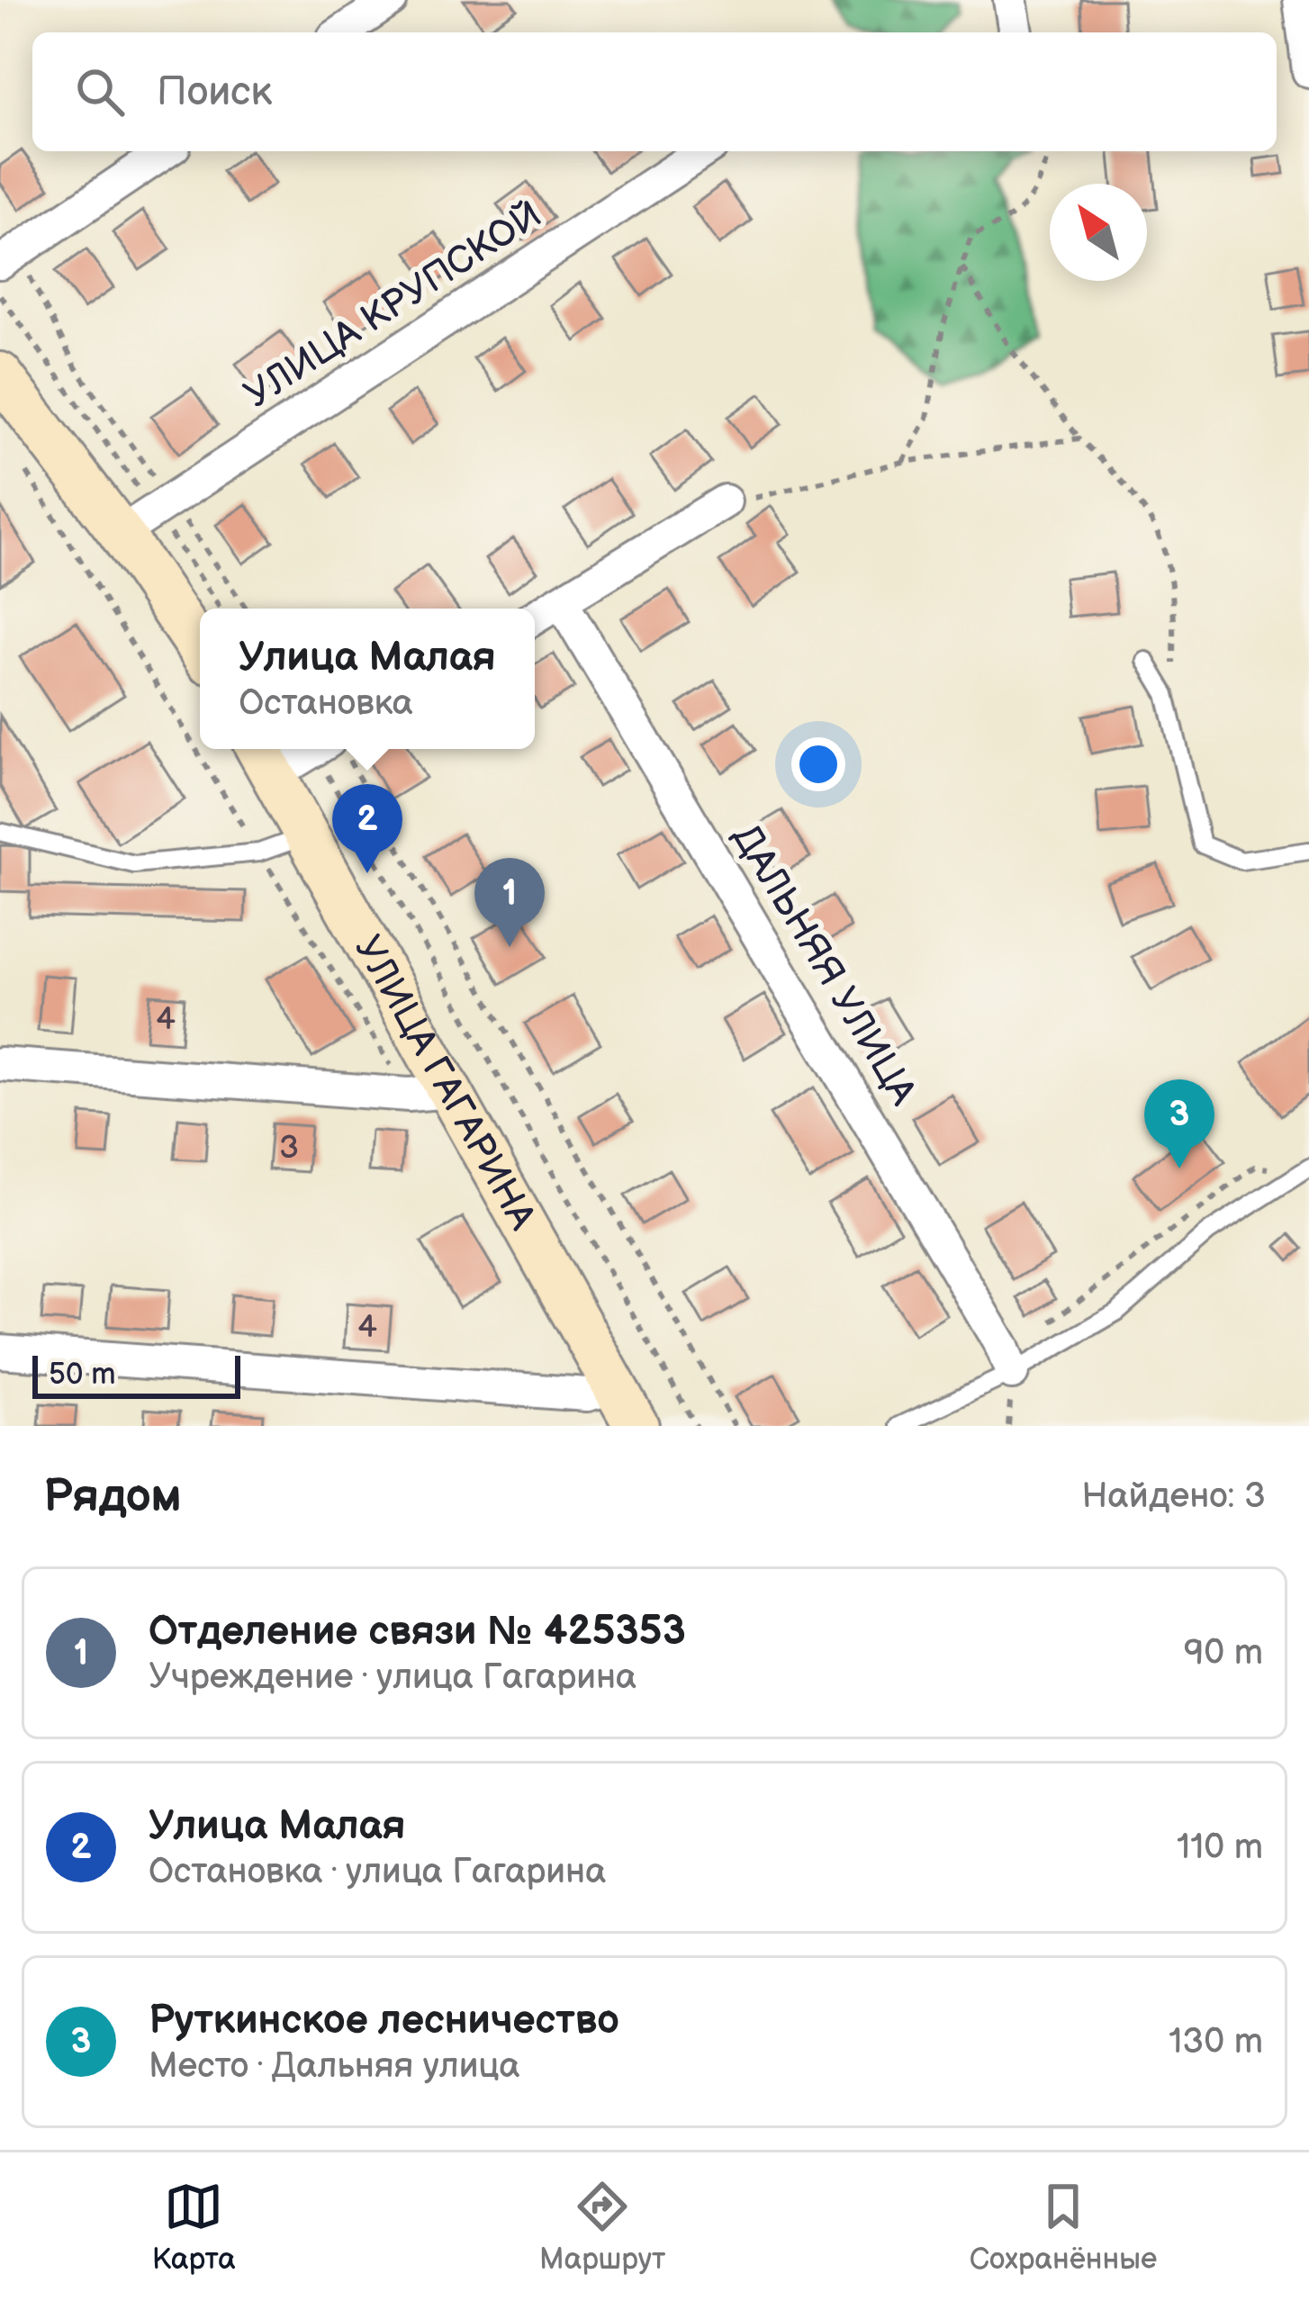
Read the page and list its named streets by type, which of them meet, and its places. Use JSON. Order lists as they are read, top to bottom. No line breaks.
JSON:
{"streets":{"main road":["УЛИЦА ГАГАРИНА"],"street":["УЛИЦА КРУПСКОЙ","ДАЛЬНЯЯ УЛИЦА"]},"house_numbers":["4","3","4"],"scale_bar":"50 m","north":"top left","page":{"search":"Поиск","popup":["Улица Малая","Остановка"],"pins":["2","1","3"],"scale":"50 m","heading":["Рядом","Найдено: 3"],"list":[{"mark":"1","name":"Отделение связи № 425353","note":"Учреждение · улица Гагарина","value":"90 m"},{"mark":"2","name":"Улица Малая","note":"Остановка · улица Гагарина","value":"110 m"},{"mark":"3","name":"Руткинское лесничество","note":"Место · Дальняя улица","value":"130 m"}],"nav":["Карта","Маршрут","Сохранённые"]}}
